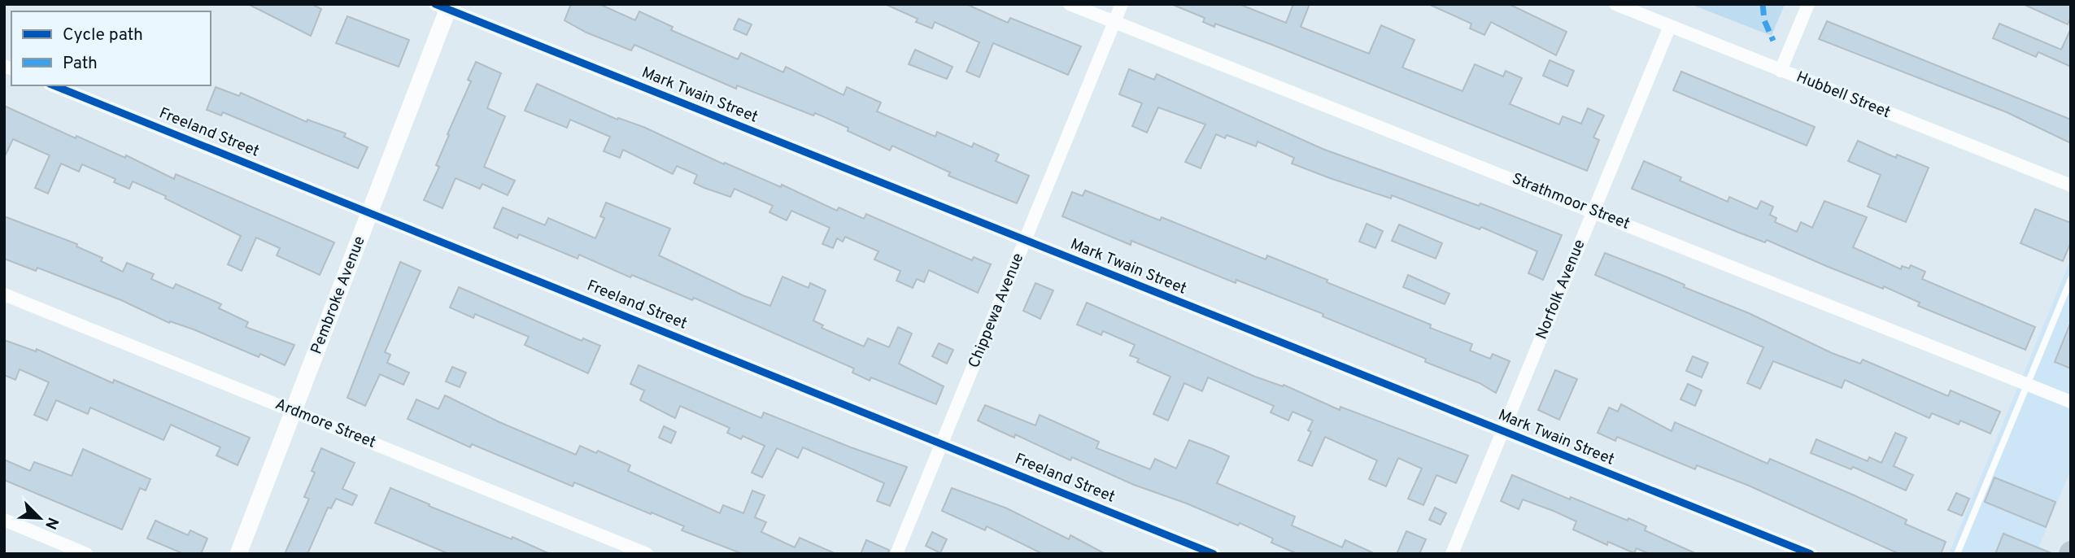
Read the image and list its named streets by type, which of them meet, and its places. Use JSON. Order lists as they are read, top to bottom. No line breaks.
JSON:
{"streets":{"street":["Mark Twain Street","Hubbell Street","Freeland Street","Strathmoor Street","Norfolk Avenue","Pembroke Avenue","Chippewa Avenue","Ardmore Street"]},"crossings":[["Mark Twain Street","Norfolk Avenue"],["Mark Twain Street","Pembroke Avenue"],["Mark Twain Street","Chippewa Avenue"],["Hubbell Street","Norfolk Avenue"],["Freeland Street","Pembroke Avenue"],["Freeland Street","Chippewa Avenue"],["Strathmoor Street","Norfolk Avenue"],["Strathmoor Street","Chippewa Avenue"],["Pembroke Avenue","Ardmore Street"]],"legend":["Cycle path","Path"],"north":"bottom right"}
